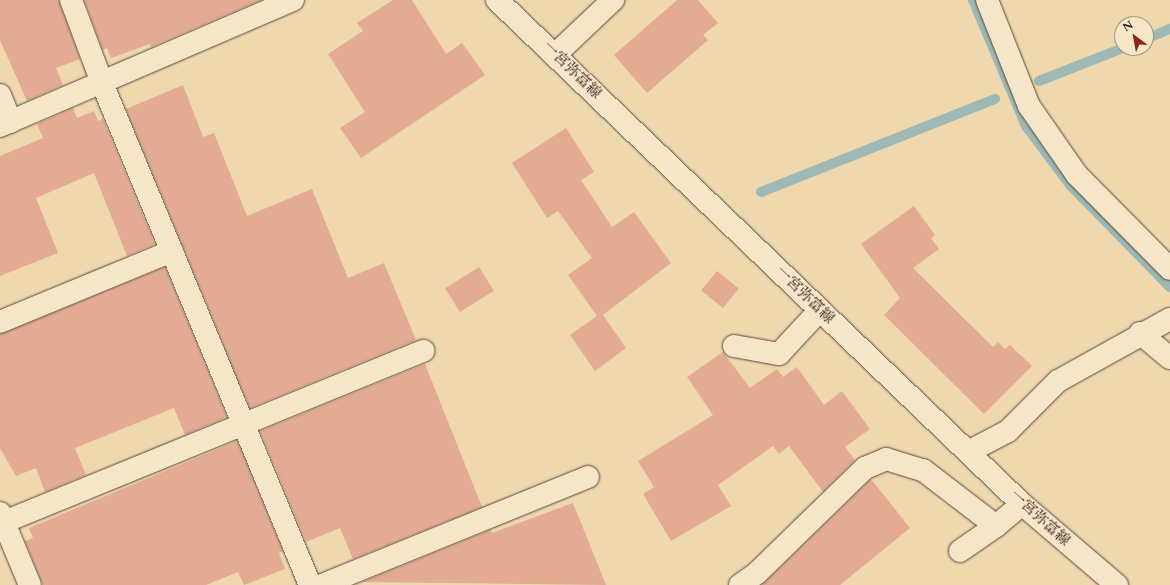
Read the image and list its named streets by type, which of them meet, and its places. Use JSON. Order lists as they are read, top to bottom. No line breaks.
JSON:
{"streets":{"street":["一宮弥富線"]},"north":"top left"}
